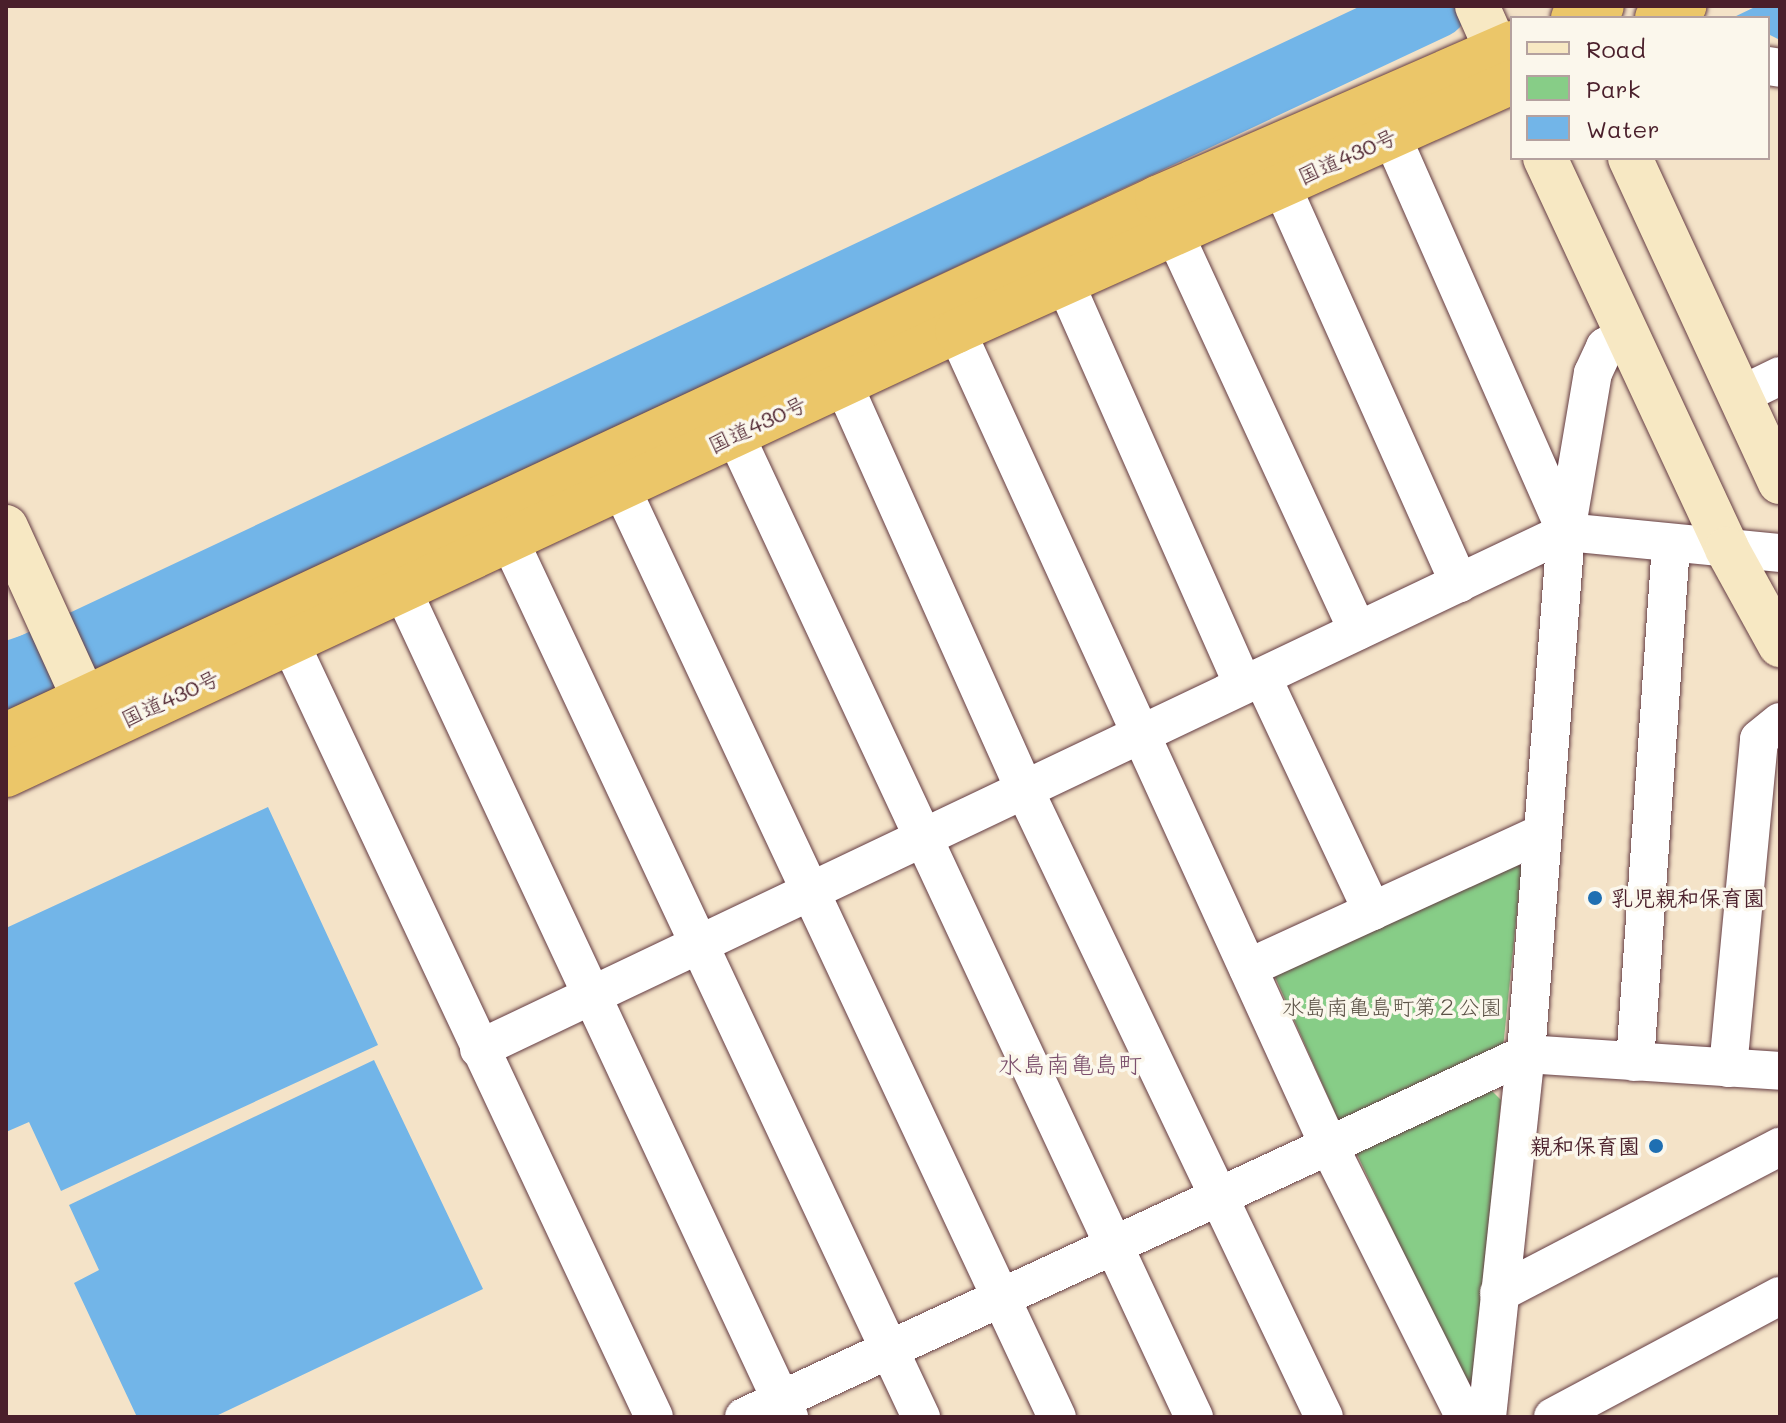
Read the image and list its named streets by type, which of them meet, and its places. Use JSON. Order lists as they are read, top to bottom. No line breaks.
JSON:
{"streets":{"highway":["国道430号"]},"districts":["水島南亀島町"],"parks":["水島南亀島町第２公園"],"places":["乳児親和保育園","親和保育園"],"legend":["Road","Park","Water"]}
